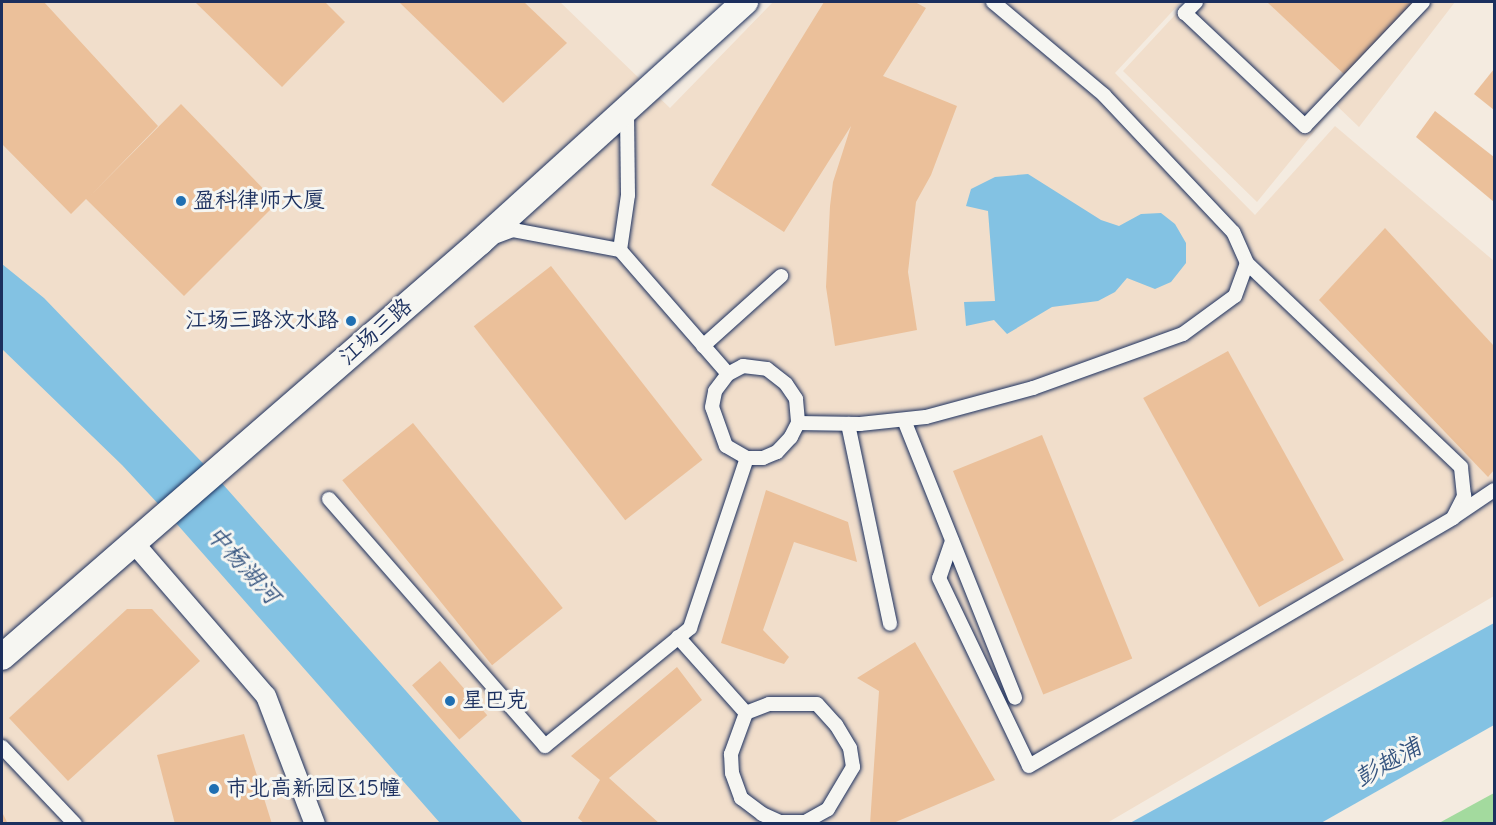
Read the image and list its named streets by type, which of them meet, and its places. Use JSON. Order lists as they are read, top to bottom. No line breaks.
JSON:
{"streets":{"street":["江场三路"]},"water":["中杨湖河","彭越浦"],"places":["盈科律师大厦","江场三路汶水路","星巴克","市北高新园区15幢"]}
